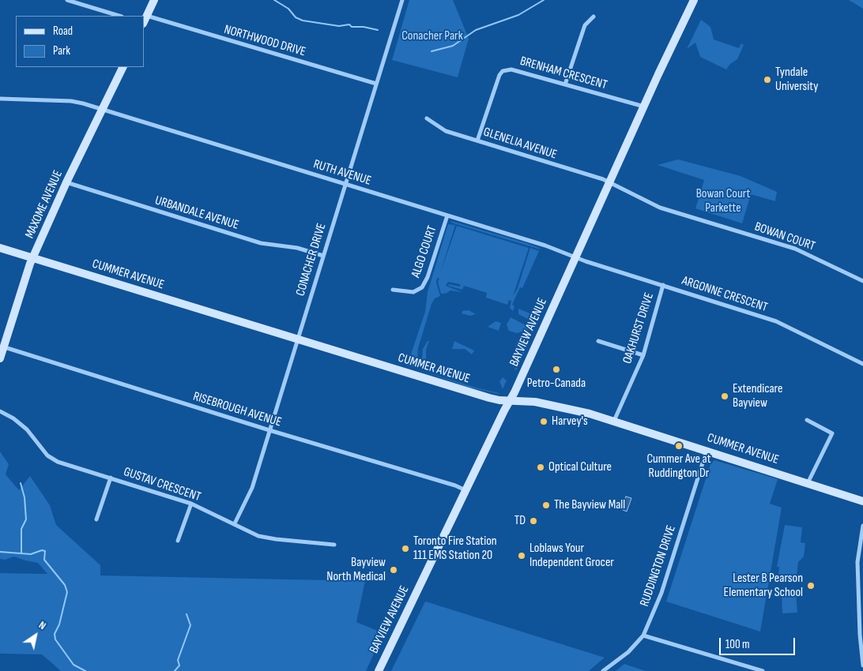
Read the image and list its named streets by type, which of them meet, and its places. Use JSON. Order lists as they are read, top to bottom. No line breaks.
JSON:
{"streets":{"street":["NORTHWOOD DRIVE","BRENHAM CRESCENT","GLENELIA AVENUE","RUTH AVENUE","MAXOME AVENUE","URBANDALE AVENUE","BOWAN COURT","ALGO COURT","CONACHER DRIVE","CUMMER AVENUE","ARGONNE CRESCENT","OAKHURST DRIVE","BAYVIEW AVENUE","RISEBROUGH AVENUE","GUSTAV CRESCENT","RUDDINGTON DRIVE"]},"crossings":[["NORTHWOOD DRIVE","CONACHER DRIVE"],["BRENHAM CRESCENT","GLENELIA AVENUE"],["BRENHAM CRESCENT","BAYVIEW AVENUE"],["GLENELIA AVENUE","BOWAN COURT"],["GLENELIA AVENUE","BAYVIEW AVENUE"],["RUTH AVENUE","MAXOME AVENUE"],["RUTH AVENUE","ALGO COURT"],["RUTH AVENUE","CONACHER DRIVE"],["RUTH AVENUE","ARGONNE CRESCENT"],["RUTH AVENUE","BAYVIEW AVENUE"],["MAXOME AVENUE","URBANDALE AVENUE"],["MAXOME AVENUE","CUMMER AVENUE"],["MAXOME AVENUE","RISEBROUGH AVENUE"],["URBANDALE AVENUE","CONACHER DRIVE"],["BOWAN COURT","BAYVIEW AVENUE"],["CONACHER DRIVE","CUMMER AVENUE"],["CONACHER DRIVE","RISEBROUGH AVENUE"],["CONACHER DRIVE","GUSTAV CRESCENT"],["CUMMER AVENUE","OAKHURST DRIVE"],["CUMMER AVENUE","BAYVIEW AVENUE"],["CUMMER AVENUE","RUDDINGTON DRIVE"],["ARGONNE CRESCENT","OAKHURST DRIVE"],["ARGONNE CRESCENT","BAYVIEW AVENUE"],["BAYVIEW AVENUE","RISEBROUGH AVENUE"]],"parks":["Conacher Park","Bowan Court Parkette"],"places":["Tyndale University","Petro-Canada","Extendicare Bayview","Harvey's","Cummer Ave at Ruddington Dr","Optical Culture","The Bayview Mall","TD","Toronto Fire Station 111 EMS Station 20","Loblaws Your Independent Grocer","Bayview North Medical","Lester B Pearson Elementary School"],"legend":["Road","Park"],"scale_bar":"100 m","north":"top right"}
